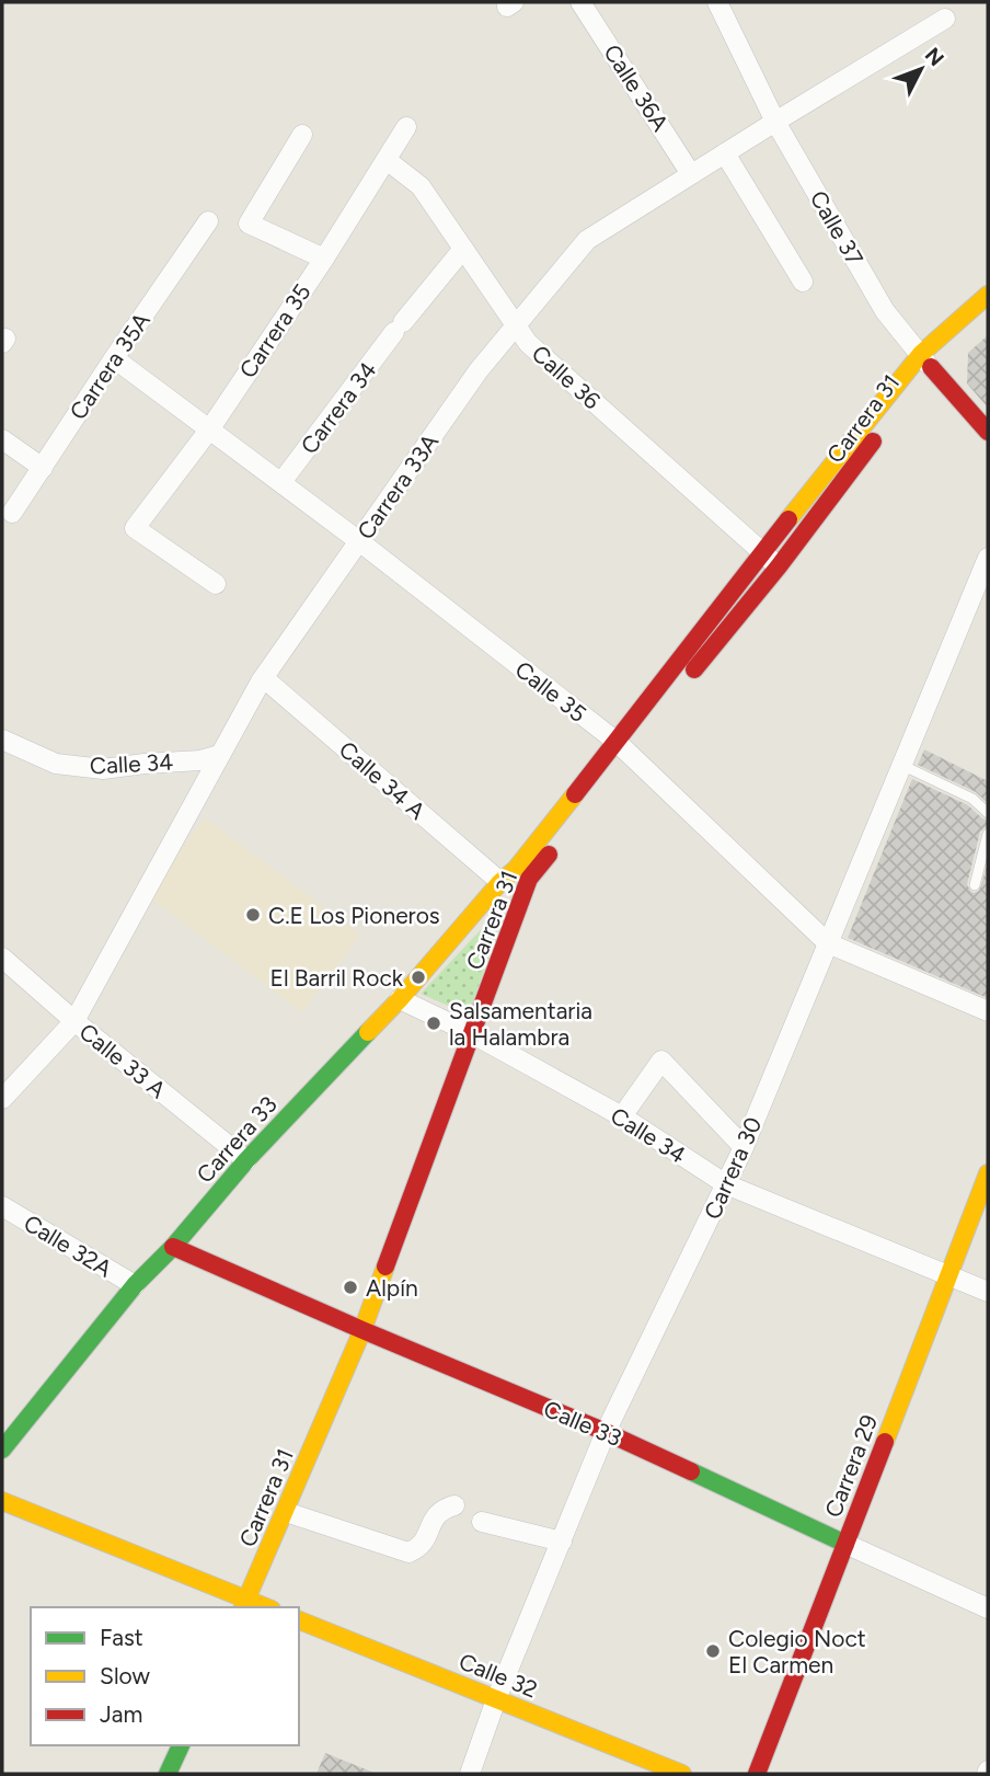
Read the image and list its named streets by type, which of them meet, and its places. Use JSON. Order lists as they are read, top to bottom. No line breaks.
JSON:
{"streets":{"main road":["Calle 37","Carrera 31","Carrera 33","Calle 33","Carrera 29","Calle 32"],"street":["Calle 36A","Carrera 35","Carrera 35A","Calle 36","Carrera 34","Carrera 33A","Calle 35","Calle 34","Calle 34 A","Calle 33 A","Carrera 30","Calle 32A"]},"crossings":[["Calle 36A","Carrera 33A"],["Calle 37","Carrera 31"],["Calle 37","Carrera 33A"],["Carrera 35","Calle 36"],["Carrera 35","Calle 35"],["Carrera 35A","Calle 35"],["Calle 36","Carrera 34"],["Calle 36","Carrera 31"],["Calle 36","Carrera 33A"],["Carrera 34","Calle 35"],["Carrera 31","Calle 35"],["Carrera 31","Calle 34"],["Carrera 31","Calle 34 A"],["Carrera 31","Carrera 33"],["Carrera 31","Calle 33"],["Carrera 33A","Calle 35"],["Carrera 33A","Calle 34"],["Carrera 33A","Calle 34 A"],["Carrera 33A","Calle 33 A"],["Calle 35","Carrera 30"],["Calle 34","Carrera 33"],["Calle 34","Carrera 30"],["Calle 34","Carrera 29"],["Calle 34 A","Carrera 33"],["Calle 33 A","Carrera 33"],["Carrera 33","Calle 32A"],["Carrera 33","Calle 33"],["Carrera 30","Calle 33"],["Carrera 30","Calle 32"],["Calle 33","Carrera 29"]],"places":["C.E Los Pioneros","El Barril Rock","Salsamentaria la Halambra","Alpín","Colegio Noct El Carmen"],"legend":["Fast","Slow","Jam"],"north":"top right"}
